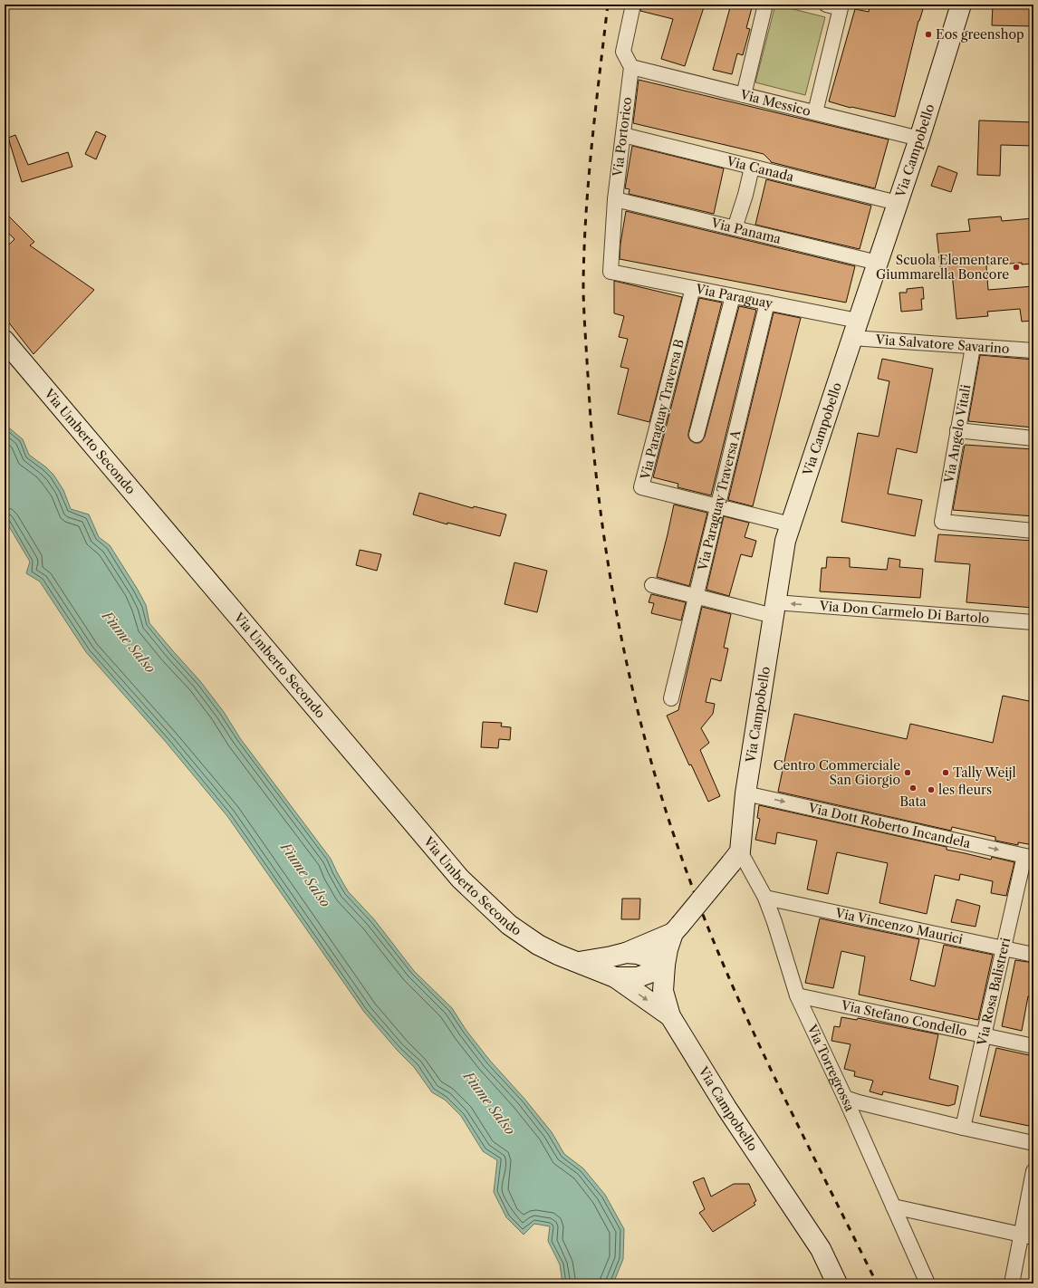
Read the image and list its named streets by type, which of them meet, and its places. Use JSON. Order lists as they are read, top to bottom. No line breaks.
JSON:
{"streets":{"main road":["Via Campobello","Via Umberto Secondo"],"street":["Via Messico","Via Portorico","Via Canada","Via Panama","Via Paraguay","Via Salvatore Savarino","Via Paraguay Traversa B","Via Angelo Vitali","Via Paraguay Traversa A","Via Don Carmelo Di Bartolo","Via Dott Roberto Incandela","Via Vincenzo Maurici","Via Rosa Balistreri","Via Stefano Condello","Via Torregrossa"]},"crossings":[["Via Messico","Via Portorico"],["Via Messico","Via Campobello"],["Via Portorico","Via Canada"],["Via Portorico","Via Panama"],["Via Portorico","Via Paraguay"],["Via Campobello","Via Canada"],["Via Campobello","Via Panama"],["Via Campobello","Via Paraguay"],["Via Campobello","Via Salvatore Savarino"],["Via Campobello","Via Paraguay Traversa B"],["Via Campobello","Via Don Carmelo Di Bartolo"],["Via Campobello","Via Dott Roberto Incandela"],["Via Campobello","Via Torregrossa"],["Via Paraguay","Via Salvatore Savarino"],["Via Paraguay","Via Paraguay Traversa B"],["Via Paraguay","Via Paraguay Traversa A"],["Via Salvatore Savarino","Via Angelo Vitali"],["Via Paraguay Traversa B","Via Paraguay Traversa A"],["Via Paraguay Traversa A","Via Don Carmelo Di Bartolo"],["Via Dott Roberto Incandela","Via Rosa Balistreri"],["Via Vincenzo Maurici","Via Rosa Balistreri"],["Via Vincenzo Maurici","Via Torregrossa"],["Via Rosa Balistreri","Via Stefano Condello"],["Via Stefano Condello","Via Torregrossa"]],"one_way":["Via Don Carmelo Di Bartolo","Via Dott Roberto Incandela"],"water":["Fiume Salso"],"places":["Eos greenshop","Scuola Elementare Giummarella Boncore","Centro Commerciale San Giorgio","Tally Weijl","Bata","les fleurs"]}
